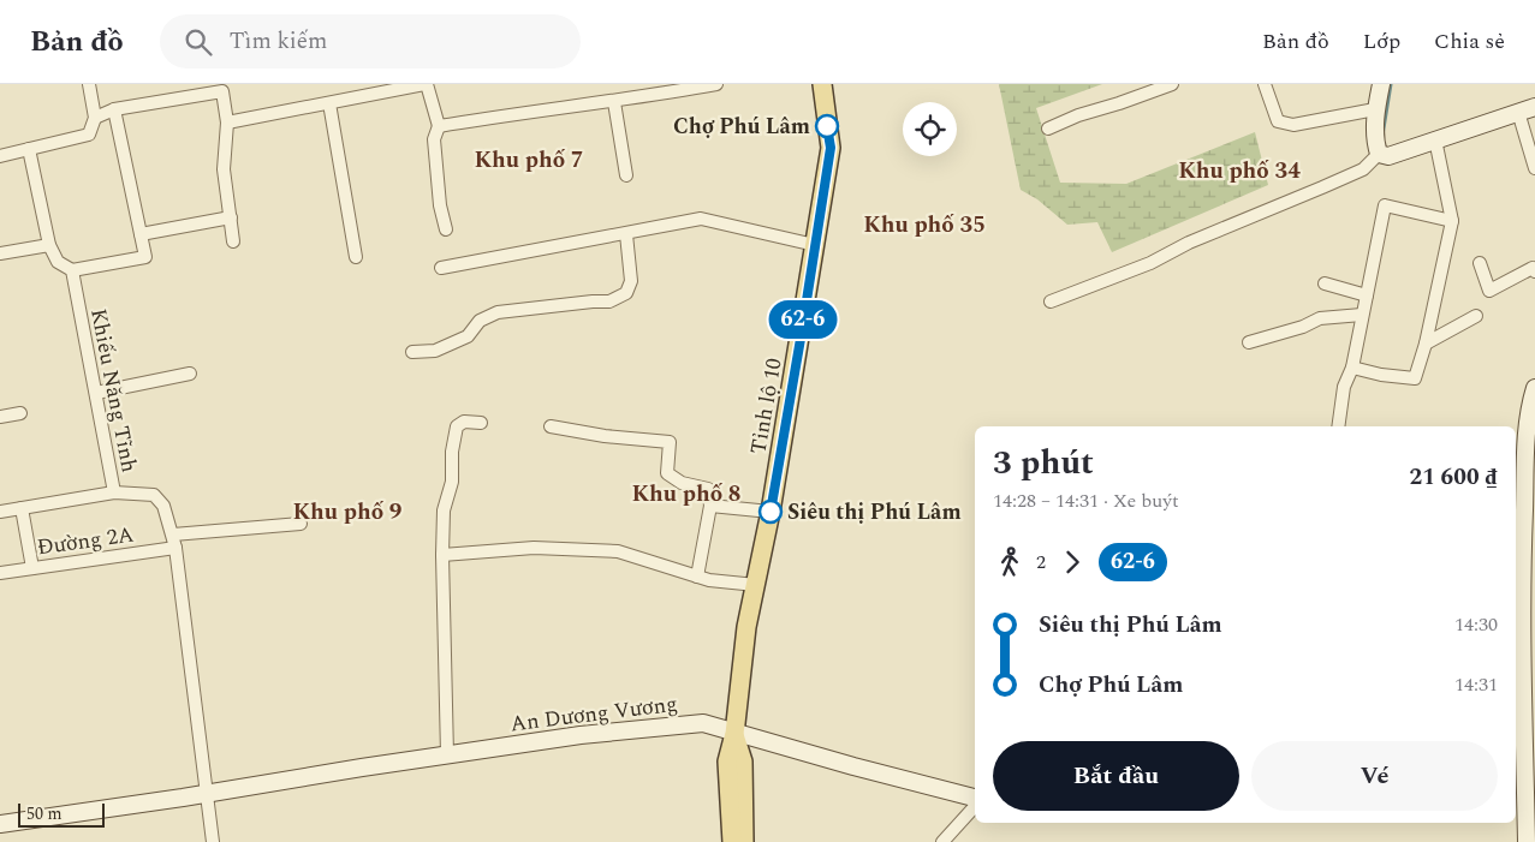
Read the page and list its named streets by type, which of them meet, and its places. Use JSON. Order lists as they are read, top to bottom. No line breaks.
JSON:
{"streets":{"main road":["Tỉnh lộ 10","An Dương Vương"],"street":["Khiếu Năng Tĩnh","Đường 2A"]},"crossings":[["Khiếu Năng Tĩnh","Đường 2A"],["Khiếu Năng Tĩnh","An Dương Vương"],["Tỉnh lộ 10","An Dương Vương"]],"districts":["Khu phố 7","Khu phố 34","Khu phố 35","Khu phố 8","Khu phố 9"],"places":["Chợ Phú Lâm","Siêu thị Phú Lâm"],"lines":["bus line 62-6"],"scale_bar":"50 m","page":{"header":"Bản đồ","search":"Tìm kiếm","nav":["Bản đồ","Lớp","Chia sẻ"],"on_map":"62-6","heading":["3 phút","14:28 – 14:31 · Xe buýt","21 600 ₫"],"legs":["2","62-6"],"list":[{"name":"Siêu thị Phú Lâm","value":"14:30"},{"name":"Chợ Phú Lâm","value":"14:31"}],"buttons":["Bắt đầu","Vé"],"scale":"50 m"}}
